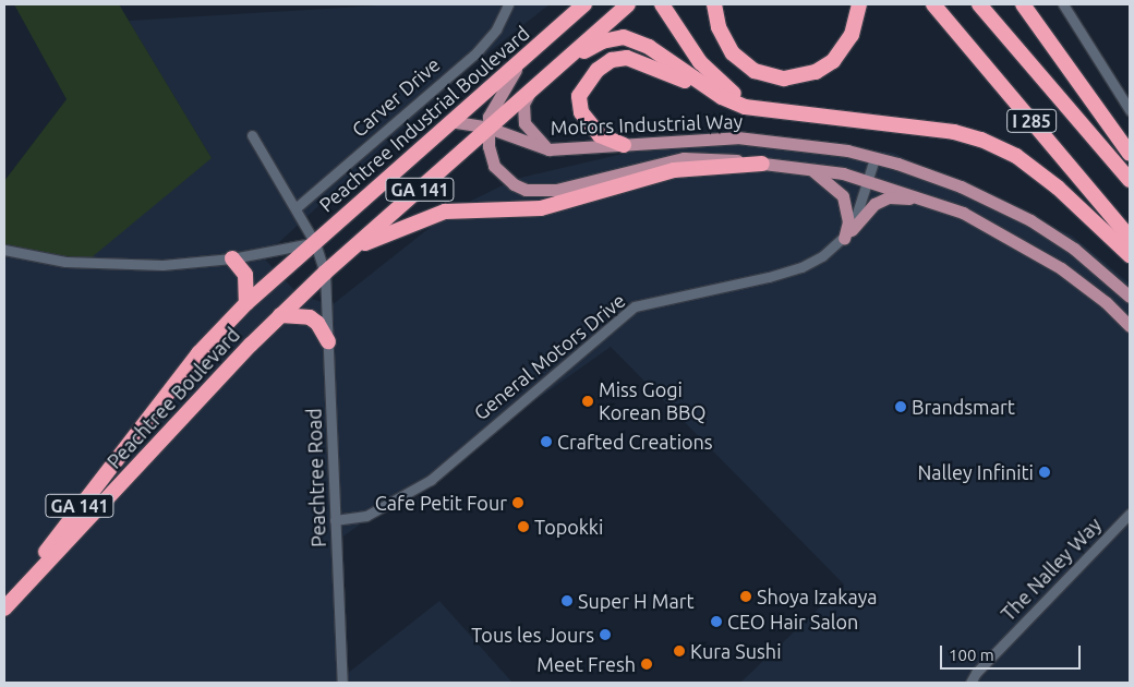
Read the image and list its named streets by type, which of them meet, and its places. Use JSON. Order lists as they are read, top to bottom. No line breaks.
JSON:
{"streets":{"highway":["Peachtree Industrial Boulevard","I 285","GA 141","Peachtree Boulevard"],"main road":["Motors Industrial Way"],"street":["Carver Drive","General Motors Drive","Peachtree Road","The Nalley Way"]},"crossings":[["Carver Drive","Peachtree Road"],["Peachtree Industrial Boulevard","Motors Industrial Way"],["Peachtree Industrial Boulevard","Peachtree Boulevard"],["Peachtree Industrial Boulevard","Peachtree Road"],["Motors Industrial Way","GA 141"],["GA 141","Peachtree Boulevard"],["General Motors Drive","Peachtree Road"],["Peachtree Boulevard","Peachtree Road"]],"places":["Miss Gogi Korean BBQ","Brandsmart","Crafted Creations","Nalley Infiniti","Cafe Petit Four","Topokki","Shoya Izakaya","Super H Mart","CEO Hair Salon","Tous les Jours","Kura Sushi","Meet Fresh"],"scale_bar":"100 m"}
